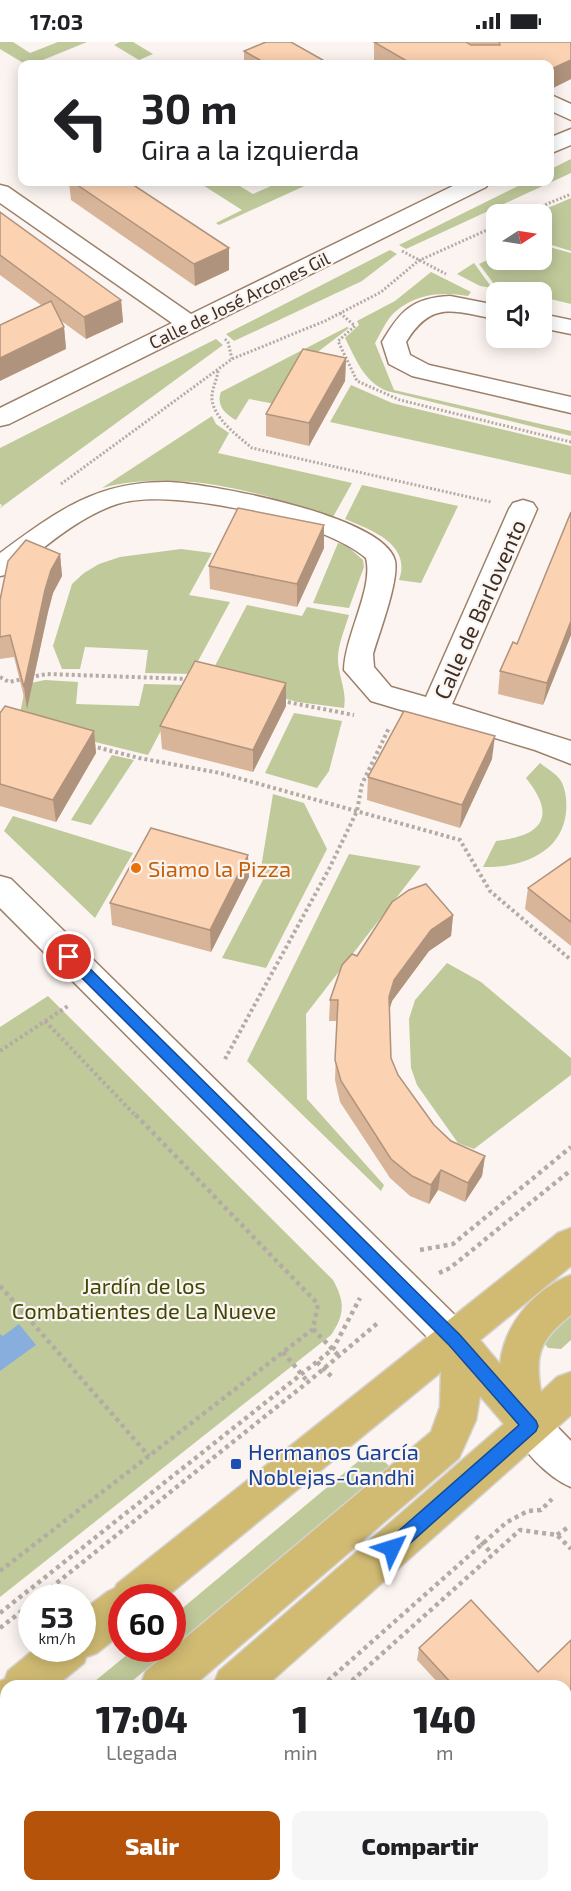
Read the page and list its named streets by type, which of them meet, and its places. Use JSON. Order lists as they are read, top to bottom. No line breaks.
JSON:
{"streets":{"street":["Calle de José Arcones Gil","Calle de Barlovento"]},"parks":["Jardín de los Combatientes de La Nueve"],"places":{"other":["Siamo la Pizza"],"transit":["Hermanos García Noblejas-Gandhi"]},"north":"right","page":{"status":"17:03","turn":["30 m","Gira a la izquierda"],"speed":"53 km/h","limit":"60","eta":["17:04","Llegada","1","min","140","m"],"buttons":["Salir","Compartir"]}}
